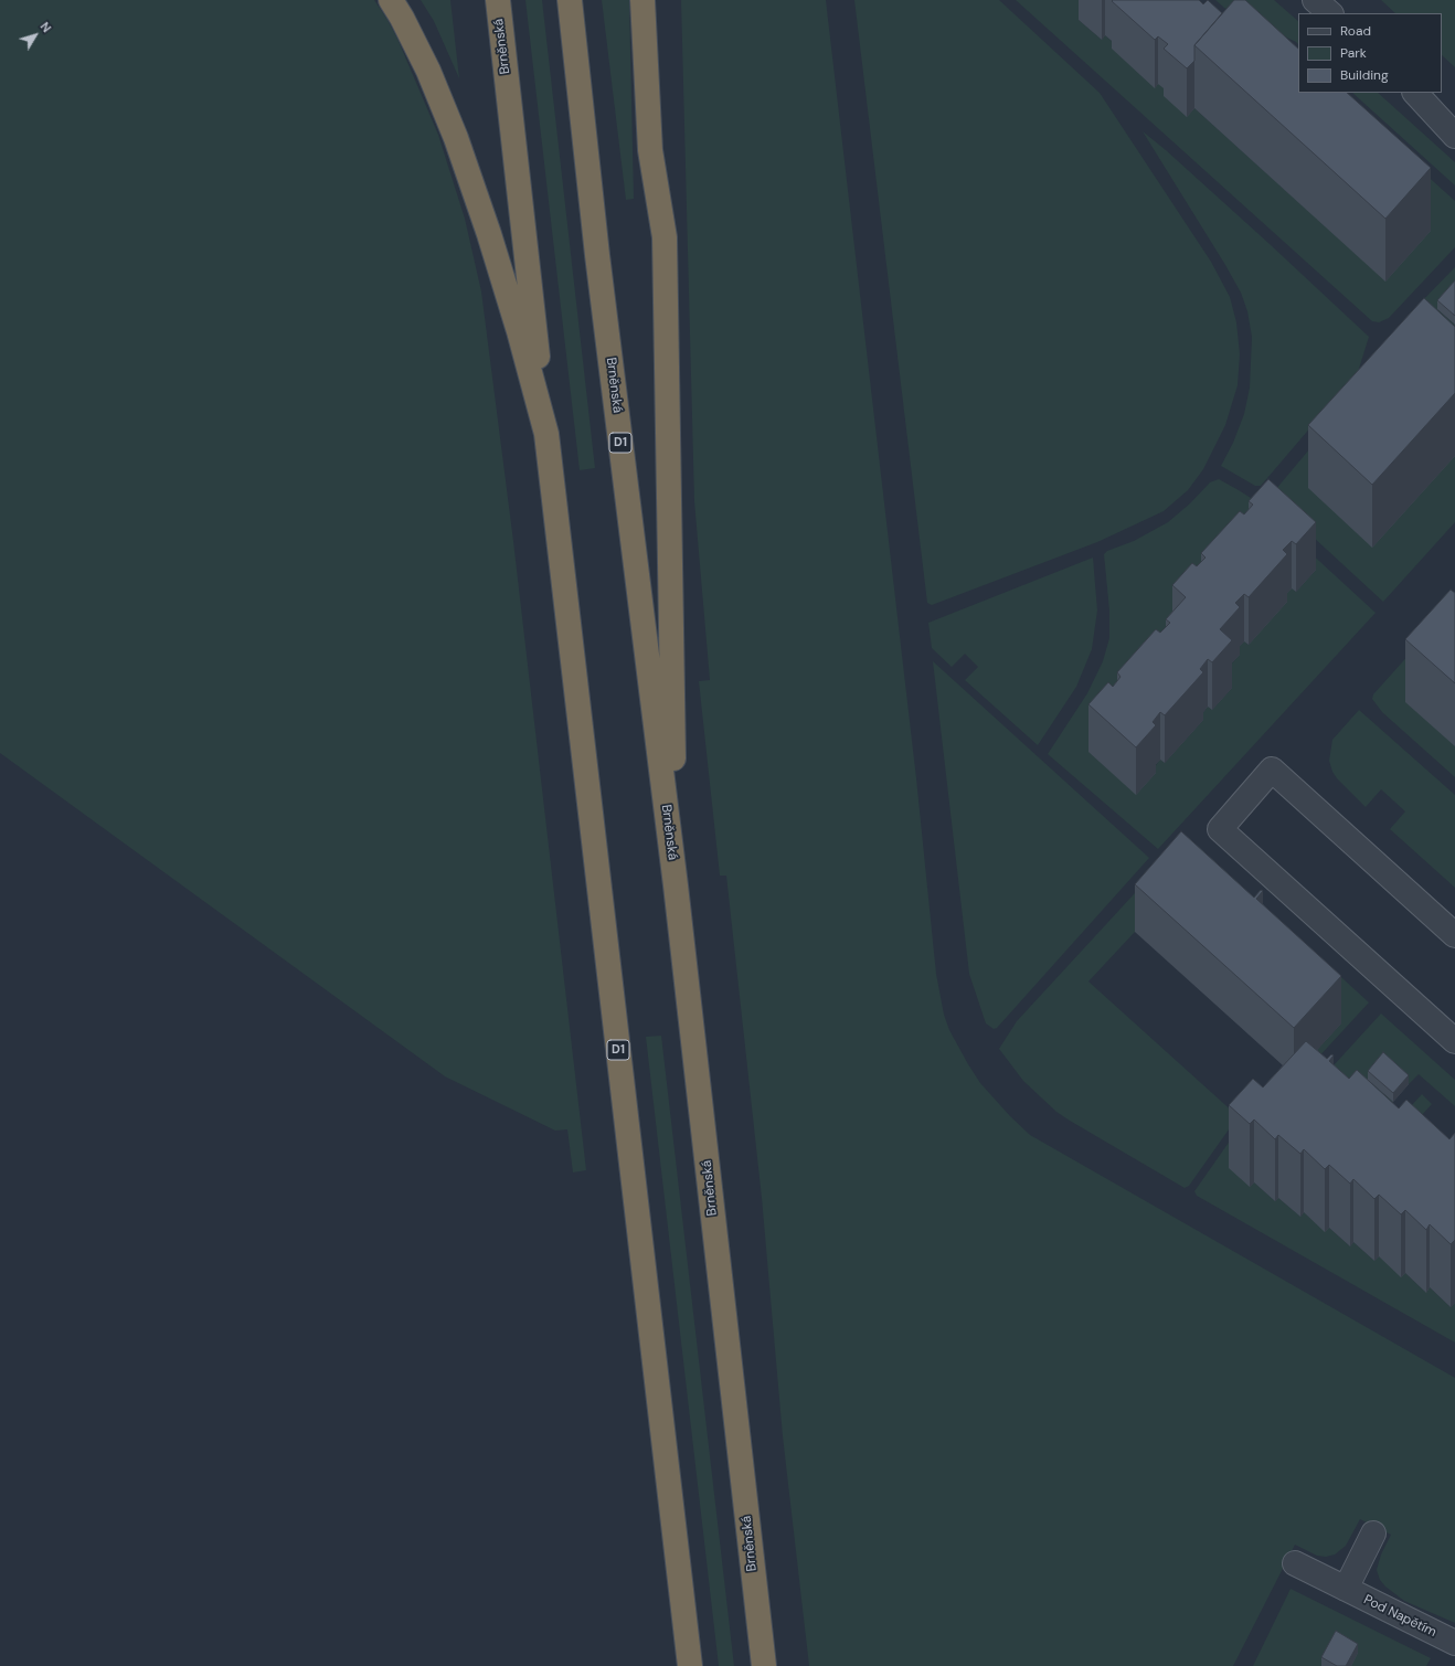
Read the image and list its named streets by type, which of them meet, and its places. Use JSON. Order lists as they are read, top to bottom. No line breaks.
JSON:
{"streets":{"highway":["Brněnská","D1"],"street":["Pod Napětím"]},"crossings":[["Brněnská","D1"]],"legend":["Road","Park","Building"],"north":"top right"}
